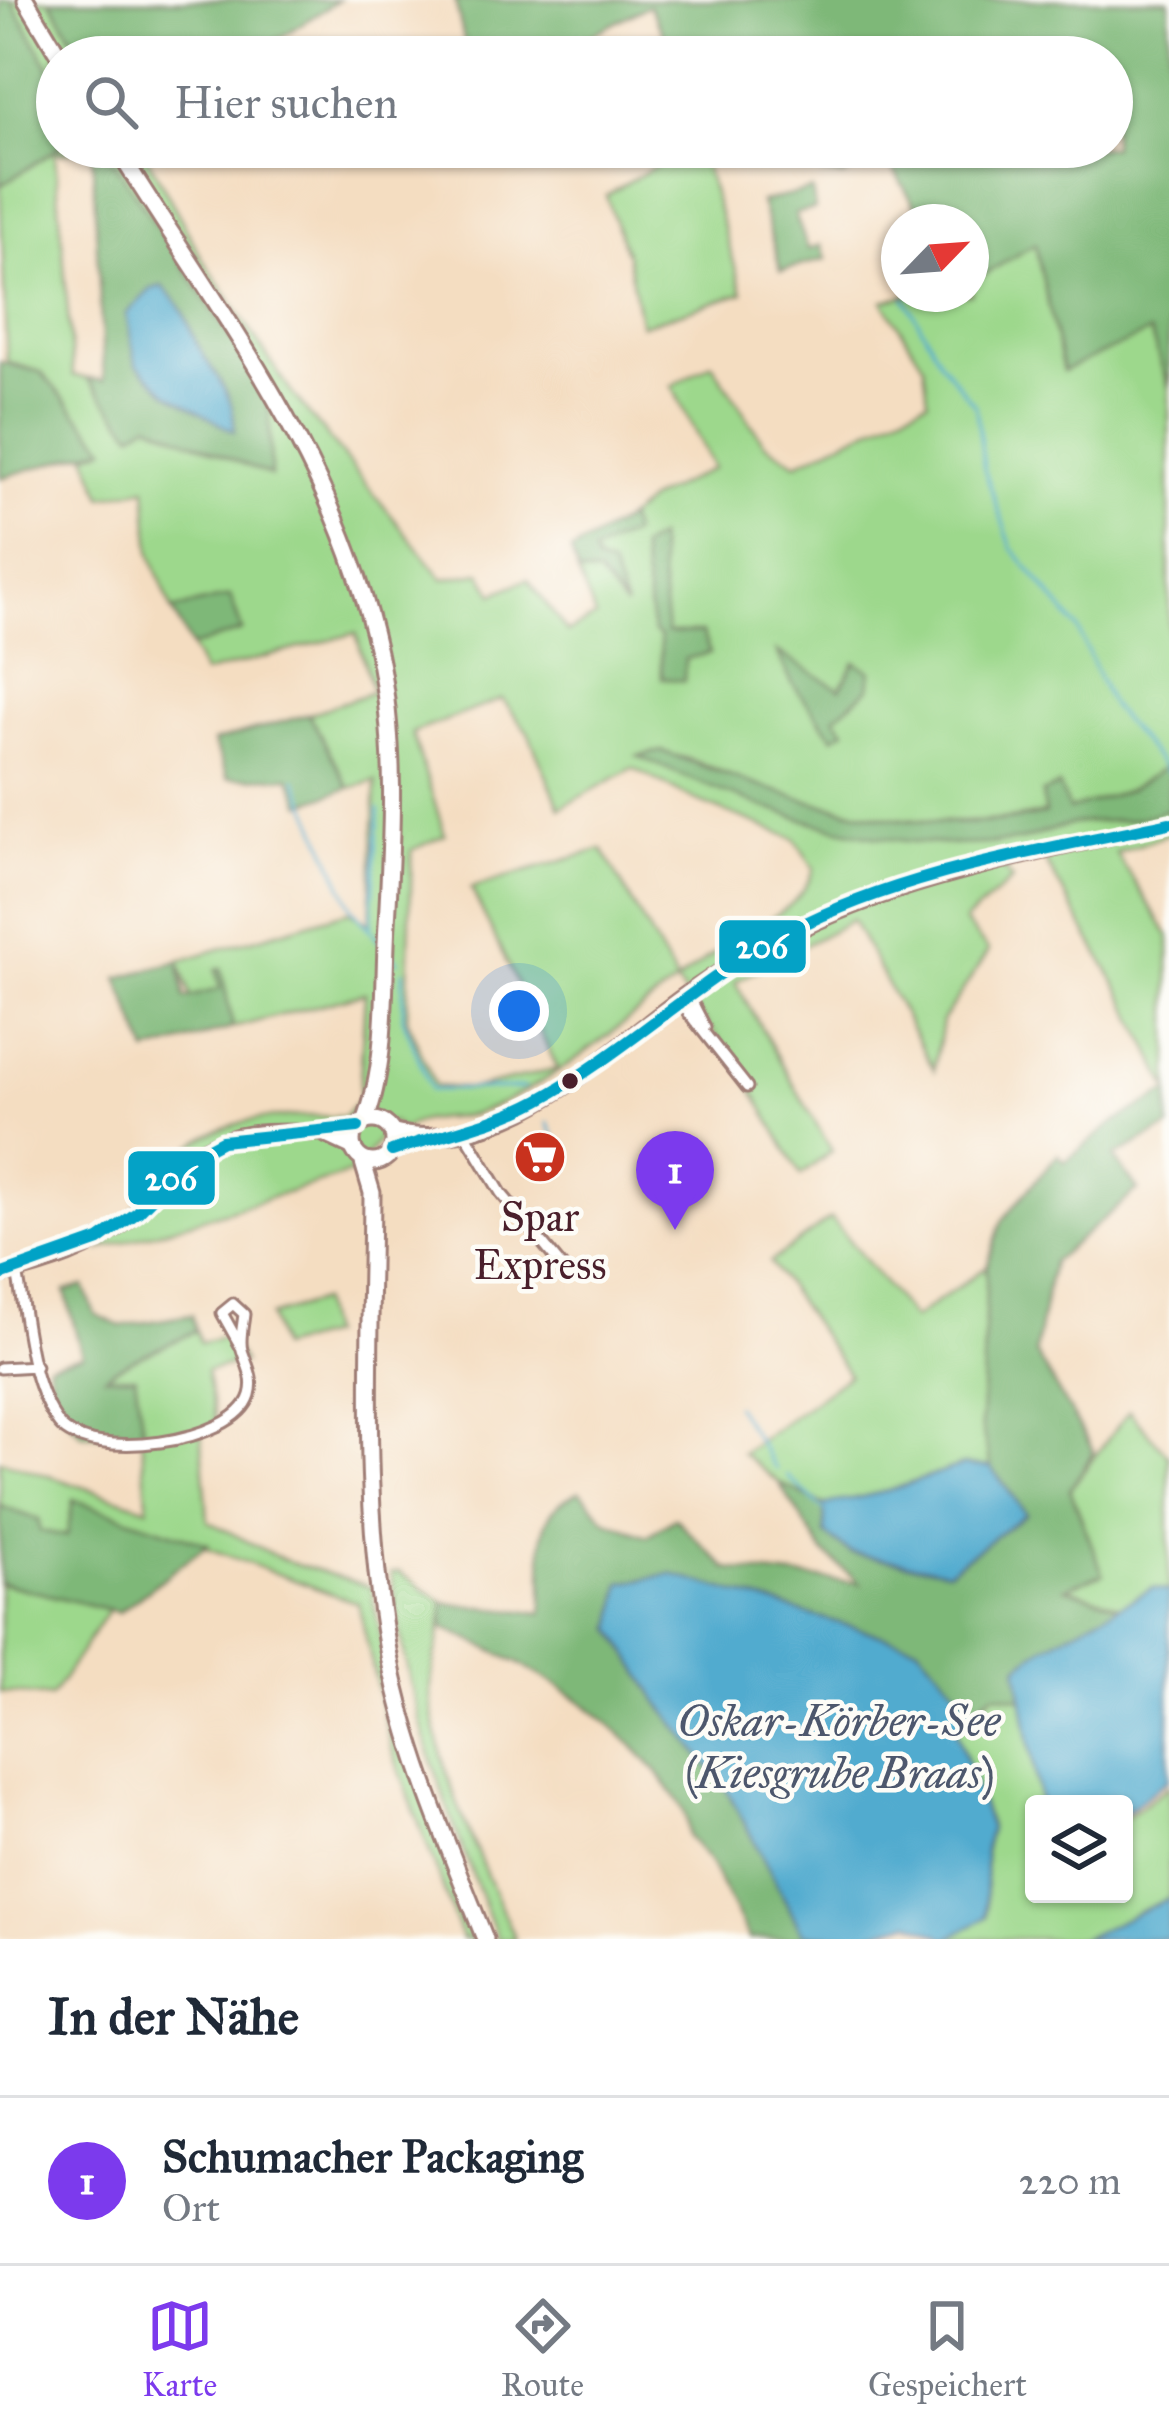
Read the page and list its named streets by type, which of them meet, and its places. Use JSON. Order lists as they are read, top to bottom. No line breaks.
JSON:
{"water":["Oskar-Körber-See (Kiesgrube Braas)"],"places":{"supermarket":["Spar Express"]},"lines":["transit line 206"],"north":"top right","page":{"search":"Hier suchen","pins":"1","heading":"In der Nähe","list":[{"mark":"1","name":"Schumacher Packaging","note":"Ort","value":"220 m"}],"nav":["Karte","Route","Gespeichert"]}}
